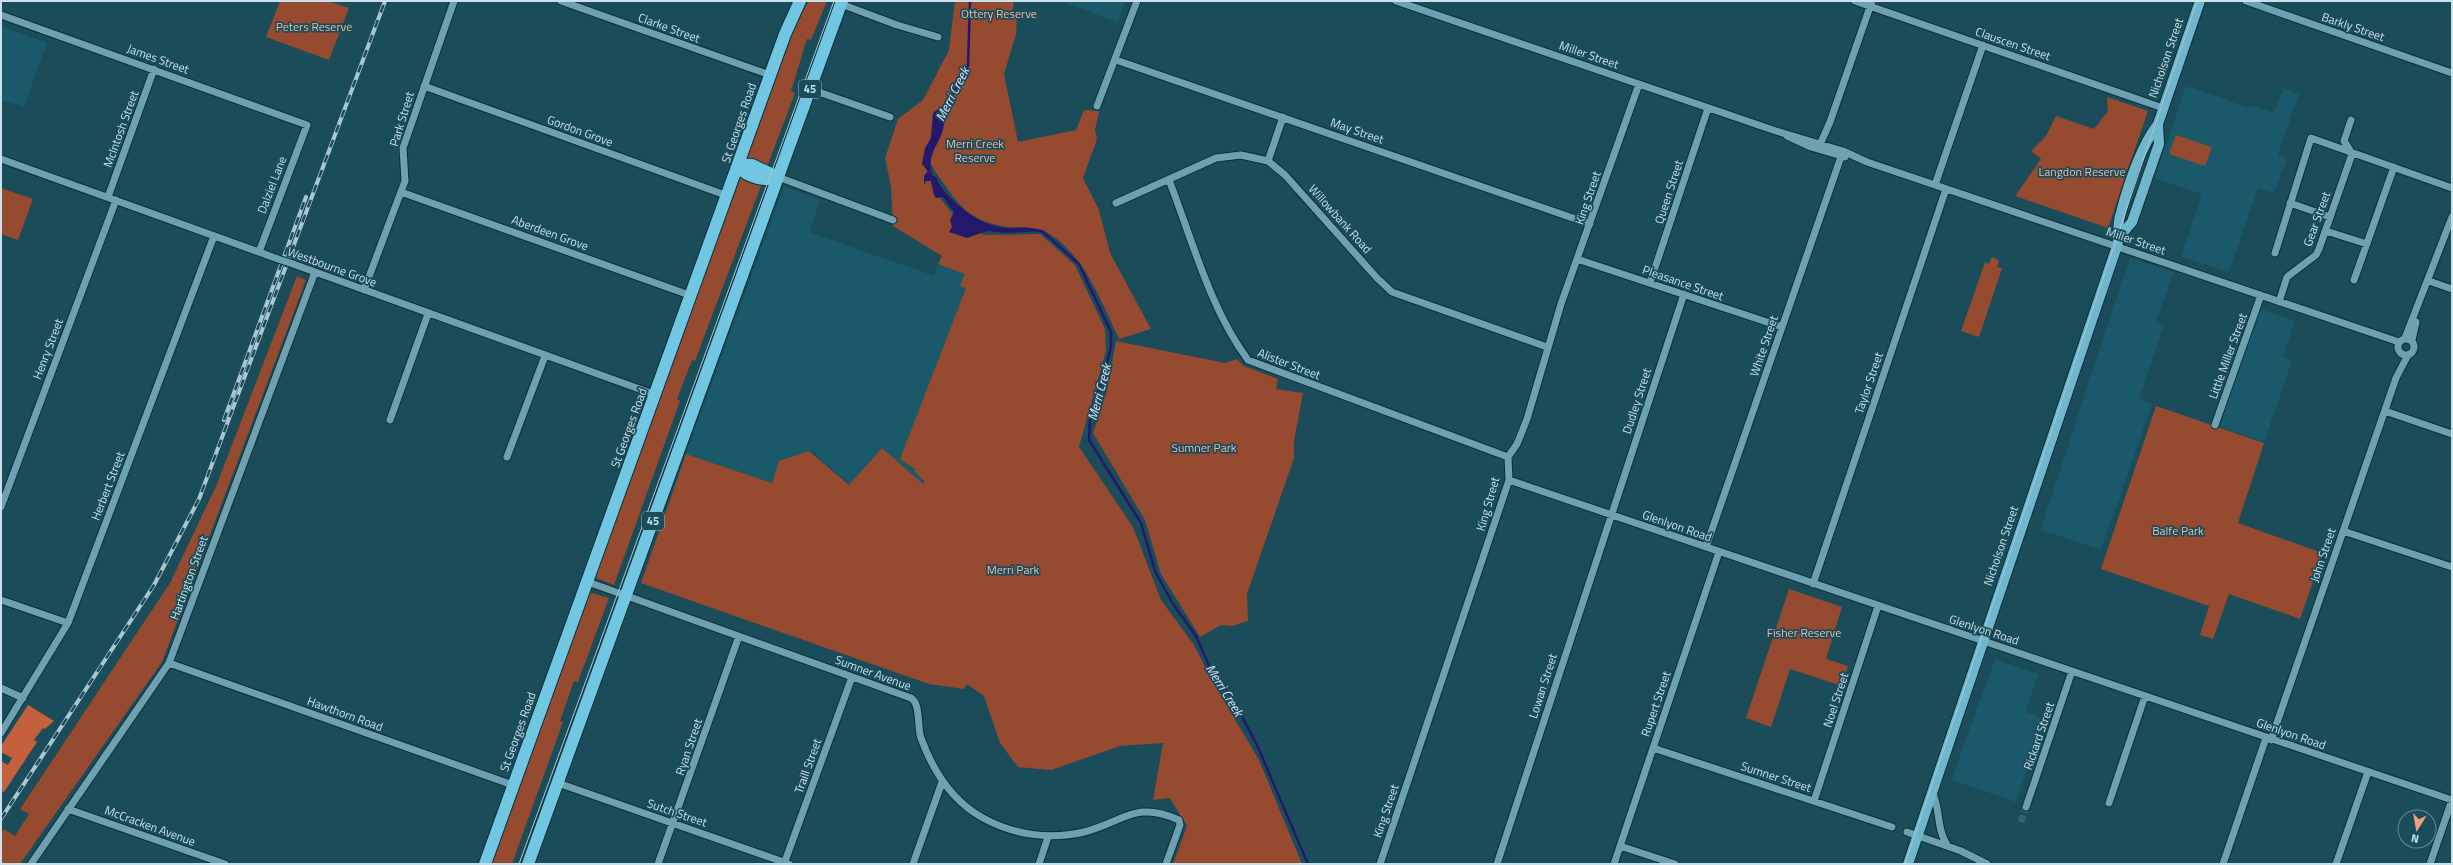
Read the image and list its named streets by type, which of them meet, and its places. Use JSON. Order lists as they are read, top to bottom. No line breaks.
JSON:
{"streets":{"highway":["45","St Georges Road"],"main road":["Nicholson Street"],"street":["Barkly Street","Clarke Street","Clauscen Street","Miller Street","James Street","Park Street","McIntosh Street","Gordon Grove","May Street","Dalziel Lane","Queen Street","King Street","Willowbank Road","Gear Street","Aberdeen Grove","Westbourne Grove","Pleasance Street","White Street","Henry Street","Little Miller Street","Alister Street","Taylor Street","Dudley Street","Herbert Street","Glenlyon Road","John Street","Hartington Street","Sumner Avenue","Lowan Street","Noel Street","Rupert Street","Hawthorn Road","Rickard Street","Ryan Street","Traill Street","Sumner Street","Sutch Street","McCracken Avenue"]},"crossings":[["Clarke Street","St Georges Road"],["Clauscen Street","Nicholson Street"],["Miller Street","Nicholson Street"],["Miller Street","Queen Street"],["Miller Street","King Street"],["Miller Street","Gear Street"],["Miller Street","White Street"],["Miller Street","Little Miller Street"],["Miller Street","Taylor Street"],["Miller Street","John Street"],["Nicholson Street","Glenlyon Road"],["James Street","McIntosh Street"],["James Street","Dalziel Lane"],["45","Sumner Avenue"],["45","Sutch Street"],["Park Street","Gordon Grove"],["Park Street","Aberdeen Grove"],["Park Street","Westbourne Grove"],["St Georges Road","Gordon Grove"],["St Georges Road","Aberdeen Grove"],["St Georges Road","Westbourne Grove"],["St Georges Road","Sumner Avenue"],["St Georges Road","Hawthorn Road"],["McIntosh Street","Westbourne Grove"],["May Street","King Street"],["Dalziel Lane","Westbourne Grove"],["Queen Street","Pleasance Street"],["King Street","Willowbank Road"],["King Street","Pleasance Street"],["King Street","Alister Street"],["King Street","Glenlyon Road"],["Willowbank Road","Alister Street"],["Westbourne Grove","Henry Street"],["Westbourne Grove","Herbert Street"],["Westbourne Grove","Hartington Street"],["Pleasance Street","White Street"],["Pleasance Street","Dudley Street"],["White Street","Glenlyon Road"],["Taylor Street","Glenlyon Road"],["Dudley Street","Glenlyon Road"],["Dudley Street","Lowan Street"],["Glenlyon Road","John Street"],["Glenlyon Road","Lowan Street"],["Glenlyon Road","Noel Street"],["Glenlyon Road","Rupert Street"],["Glenlyon Road","Rickard Street"],["Hartington Street","Hawthorn Road"],["Hartington Street","McCracken Avenue"],["Sumner Avenue","Ryan Street"],["Sumner Avenue","Traill Street"],["Noel Street","Sumner Street"],["Rupert Street","Sumner Street"],["Ryan Street","Sutch Street"],["Traill Street","Sutch Street"]],"water":["Merri Creek"],"parks":["Ottery Reserve","Peters Reserve","Merri Creek Reserve","Langdon Reserve","Sumner Park","Balfe Park","Merri Park","Fisher Reserve"],"north":"bottom"}
